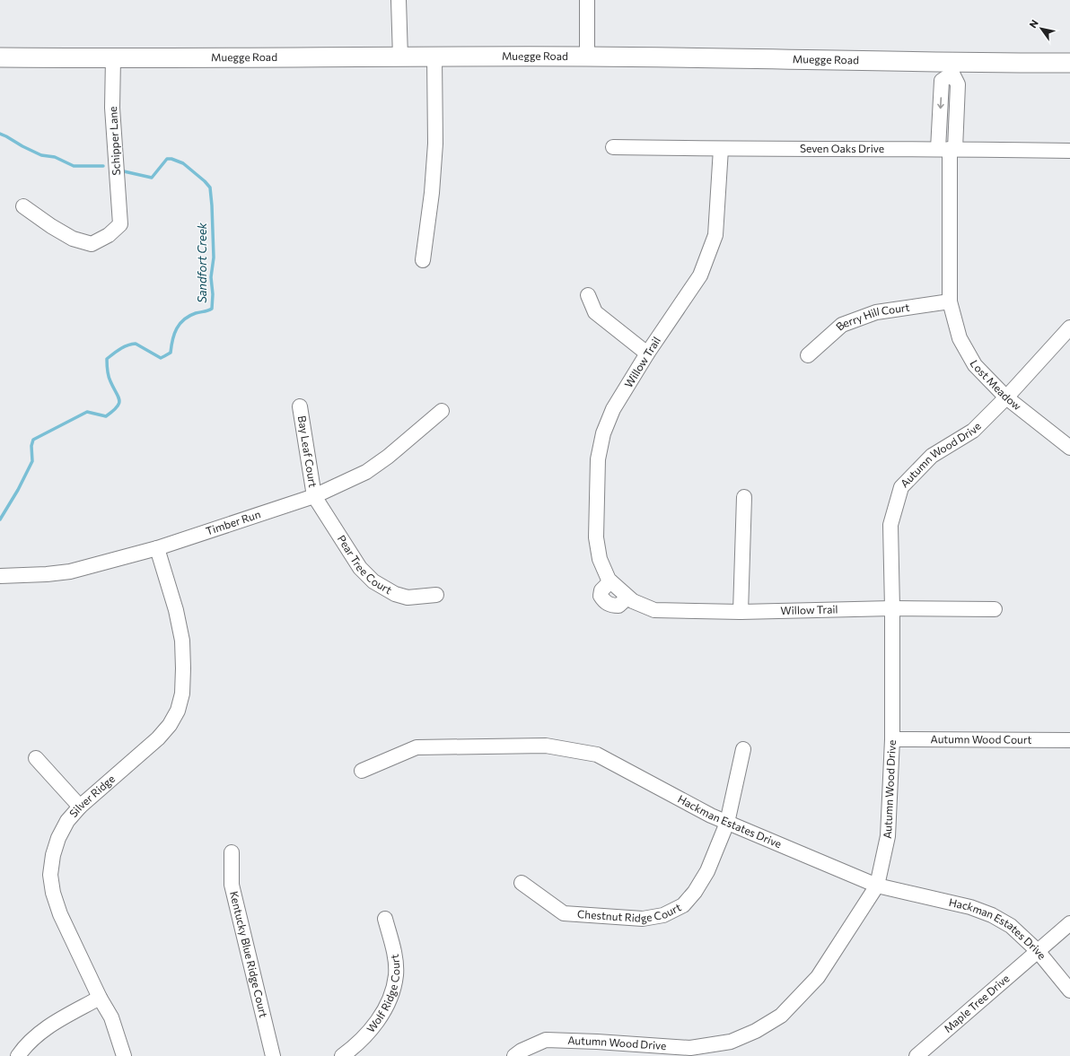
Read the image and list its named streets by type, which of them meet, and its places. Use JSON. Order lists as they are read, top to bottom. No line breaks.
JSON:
{"streets":{"main road":["Muegge Road"],"street":["Schipper Lane","Seven Oaks Drive","Berry Hill Court","Willow Trail","Lost Meadow","Bay Leaf Court","Autumn Wood Drive","Timber Run","Pear Tree Court","Autumn Wood Court","Silver Ridge","Hackman Estates Drive","Chestnut Ridge Court","Kentucky Blue Ridge Court","Wolf Ridge Court","Maple Tree Drive"]},"crossings":[["Muegge Road","Schipper Lane"],["Seven Oaks Drive","Willow Trail"],["Berry Hill Court","Lost Meadow"],["Willow Trail","Autumn Wood Drive"],["Lost Meadow","Autumn Wood Drive"],["Bay Leaf Court","Timber Run"],["Bay Leaf Court","Pear Tree Court"],["Autumn Wood Drive","Autumn Wood Court"],["Autumn Wood Drive","Hackman Estates Drive"],["Timber Run","Pear Tree Court"],["Timber Run","Silver Ridge"],["Hackman Estates Drive","Chestnut Ridge Court"],["Hackman Estates Drive","Maple Tree Drive"]],"water":["Sandfort Creek"],"north":"top left"}
